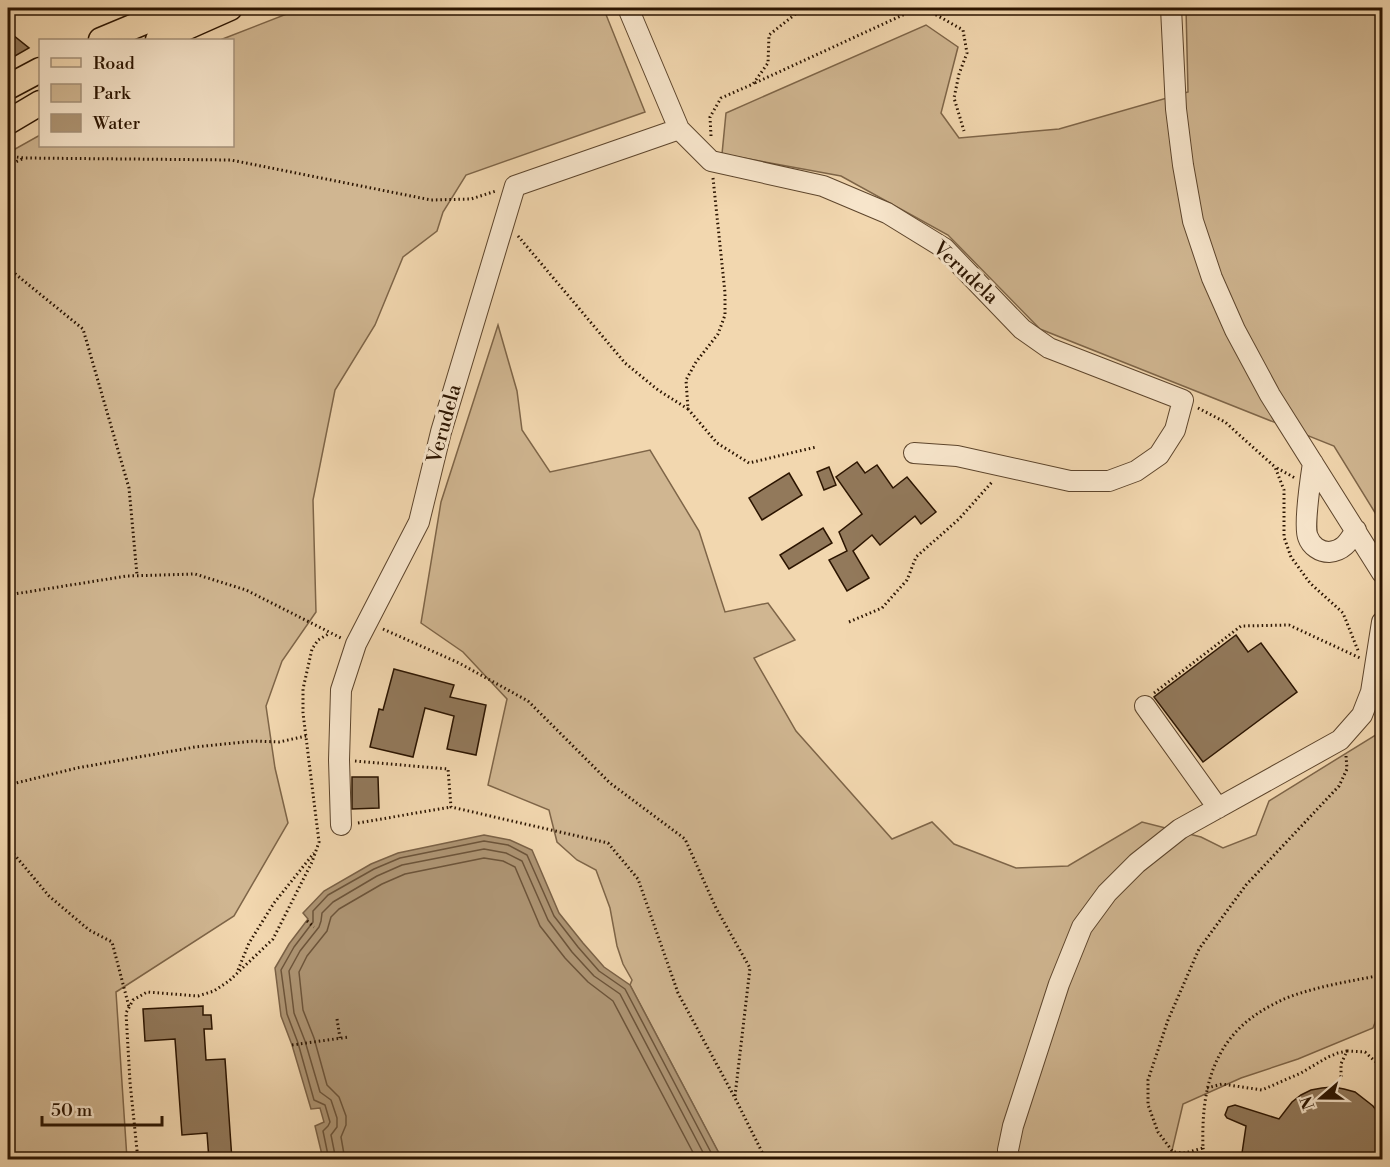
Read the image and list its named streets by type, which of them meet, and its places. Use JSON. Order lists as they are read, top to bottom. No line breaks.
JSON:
{"streets":{"street":["Verudela"]},"legend":["Road","Park","Water"],"scale_bar":"50 m","north":"left"}
